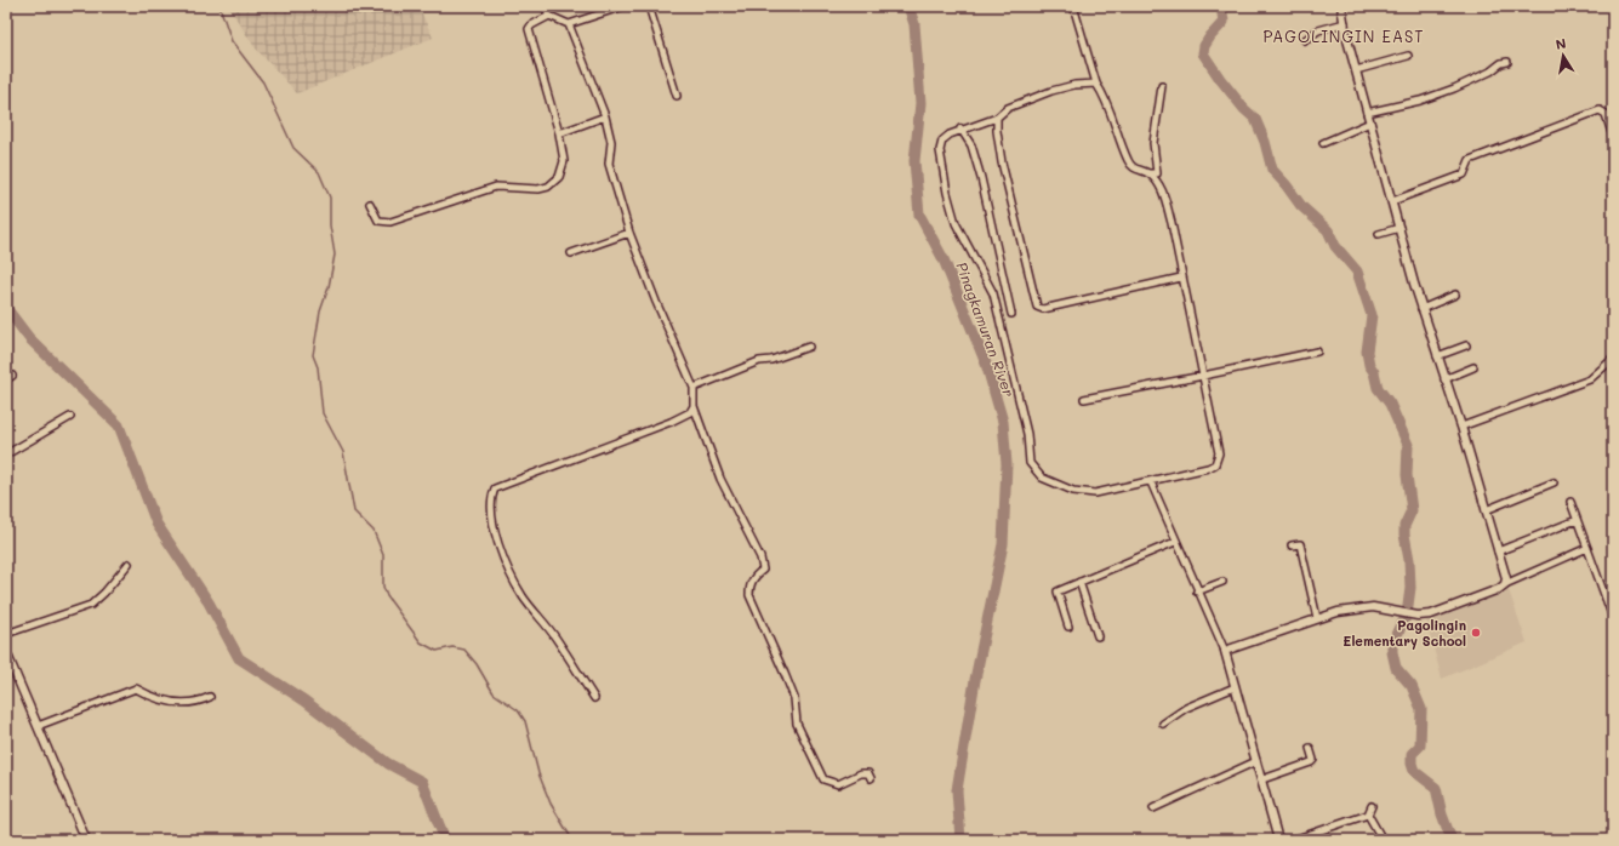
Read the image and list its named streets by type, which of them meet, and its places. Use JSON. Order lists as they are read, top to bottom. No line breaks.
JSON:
{"districts":["PAGOLINGIN EAST"],"water":["Pinagkamuran River"],"places":["Pagolingin Elementary School"],"north":"top"}
